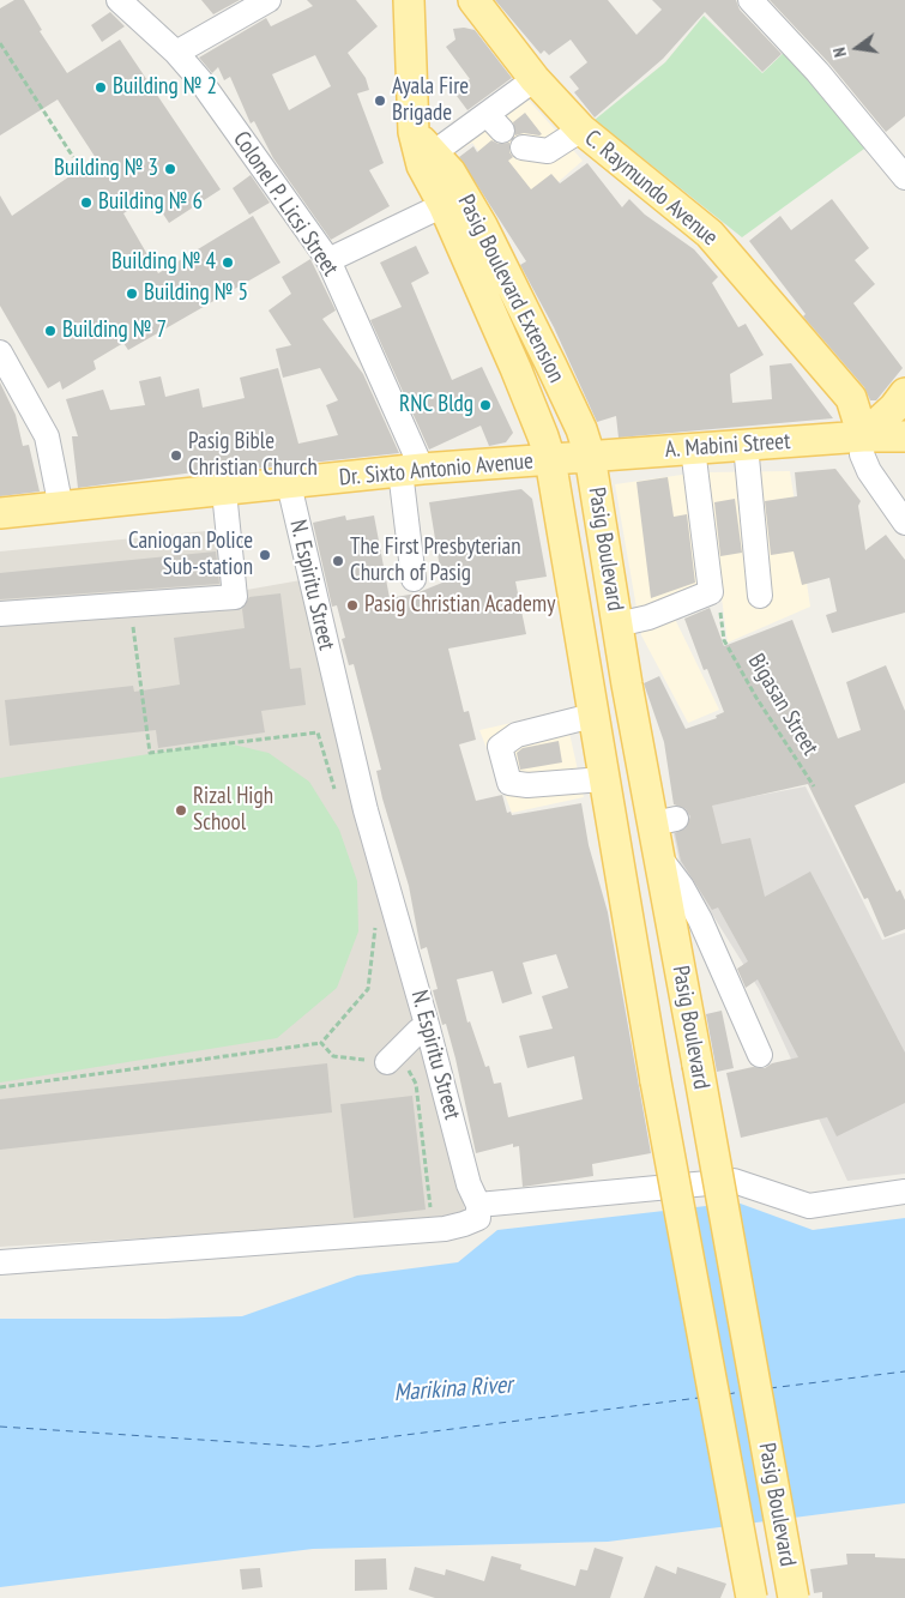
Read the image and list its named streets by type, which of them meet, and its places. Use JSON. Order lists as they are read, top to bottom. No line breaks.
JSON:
{"streets":{"main road":["C. Raymundo Avenue","Pasig Boulevard Extension","A. Mabini Street","Dr. Sixto Antonio Avenue","Pasig Boulevard"],"street":["Colonel P. Licsi Street","N. Espiritu Street"],"path":["Bigasan Street"]},"crossings":[["C. Raymundo Avenue","A. Mabini Street"],["Colonel P. Licsi Street","Dr. Sixto Antonio Avenue"],["Pasig Boulevard Extension","A. Mabini Street"],["Pasig Boulevard Extension","Dr. Sixto Antonio Avenue"],["Pasig Boulevard Extension","Pasig Boulevard"],["A. Mabini Street","Dr. Sixto Antonio Avenue"],["A. Mabini Street","Pasig Boulevard"],["Dr. Sixto Antonio Avenue","Pasig Boulevard"],["Dr. Sixto Antonio Avenue","N. Espiritu Street"]],"water":["Marikina River"],"places":["Building № 2","Ayala Fire Brigade","Building № 3","Building № 6","Building № 4","Building № 5","Building № 7","RNC Bldg","Pasig Bible Christian Church","Caniogan Police Sub-station","The First Presbyterian Church of Pasig","Pasig Christian Academy","Rizal High School"],"north":"left"}
